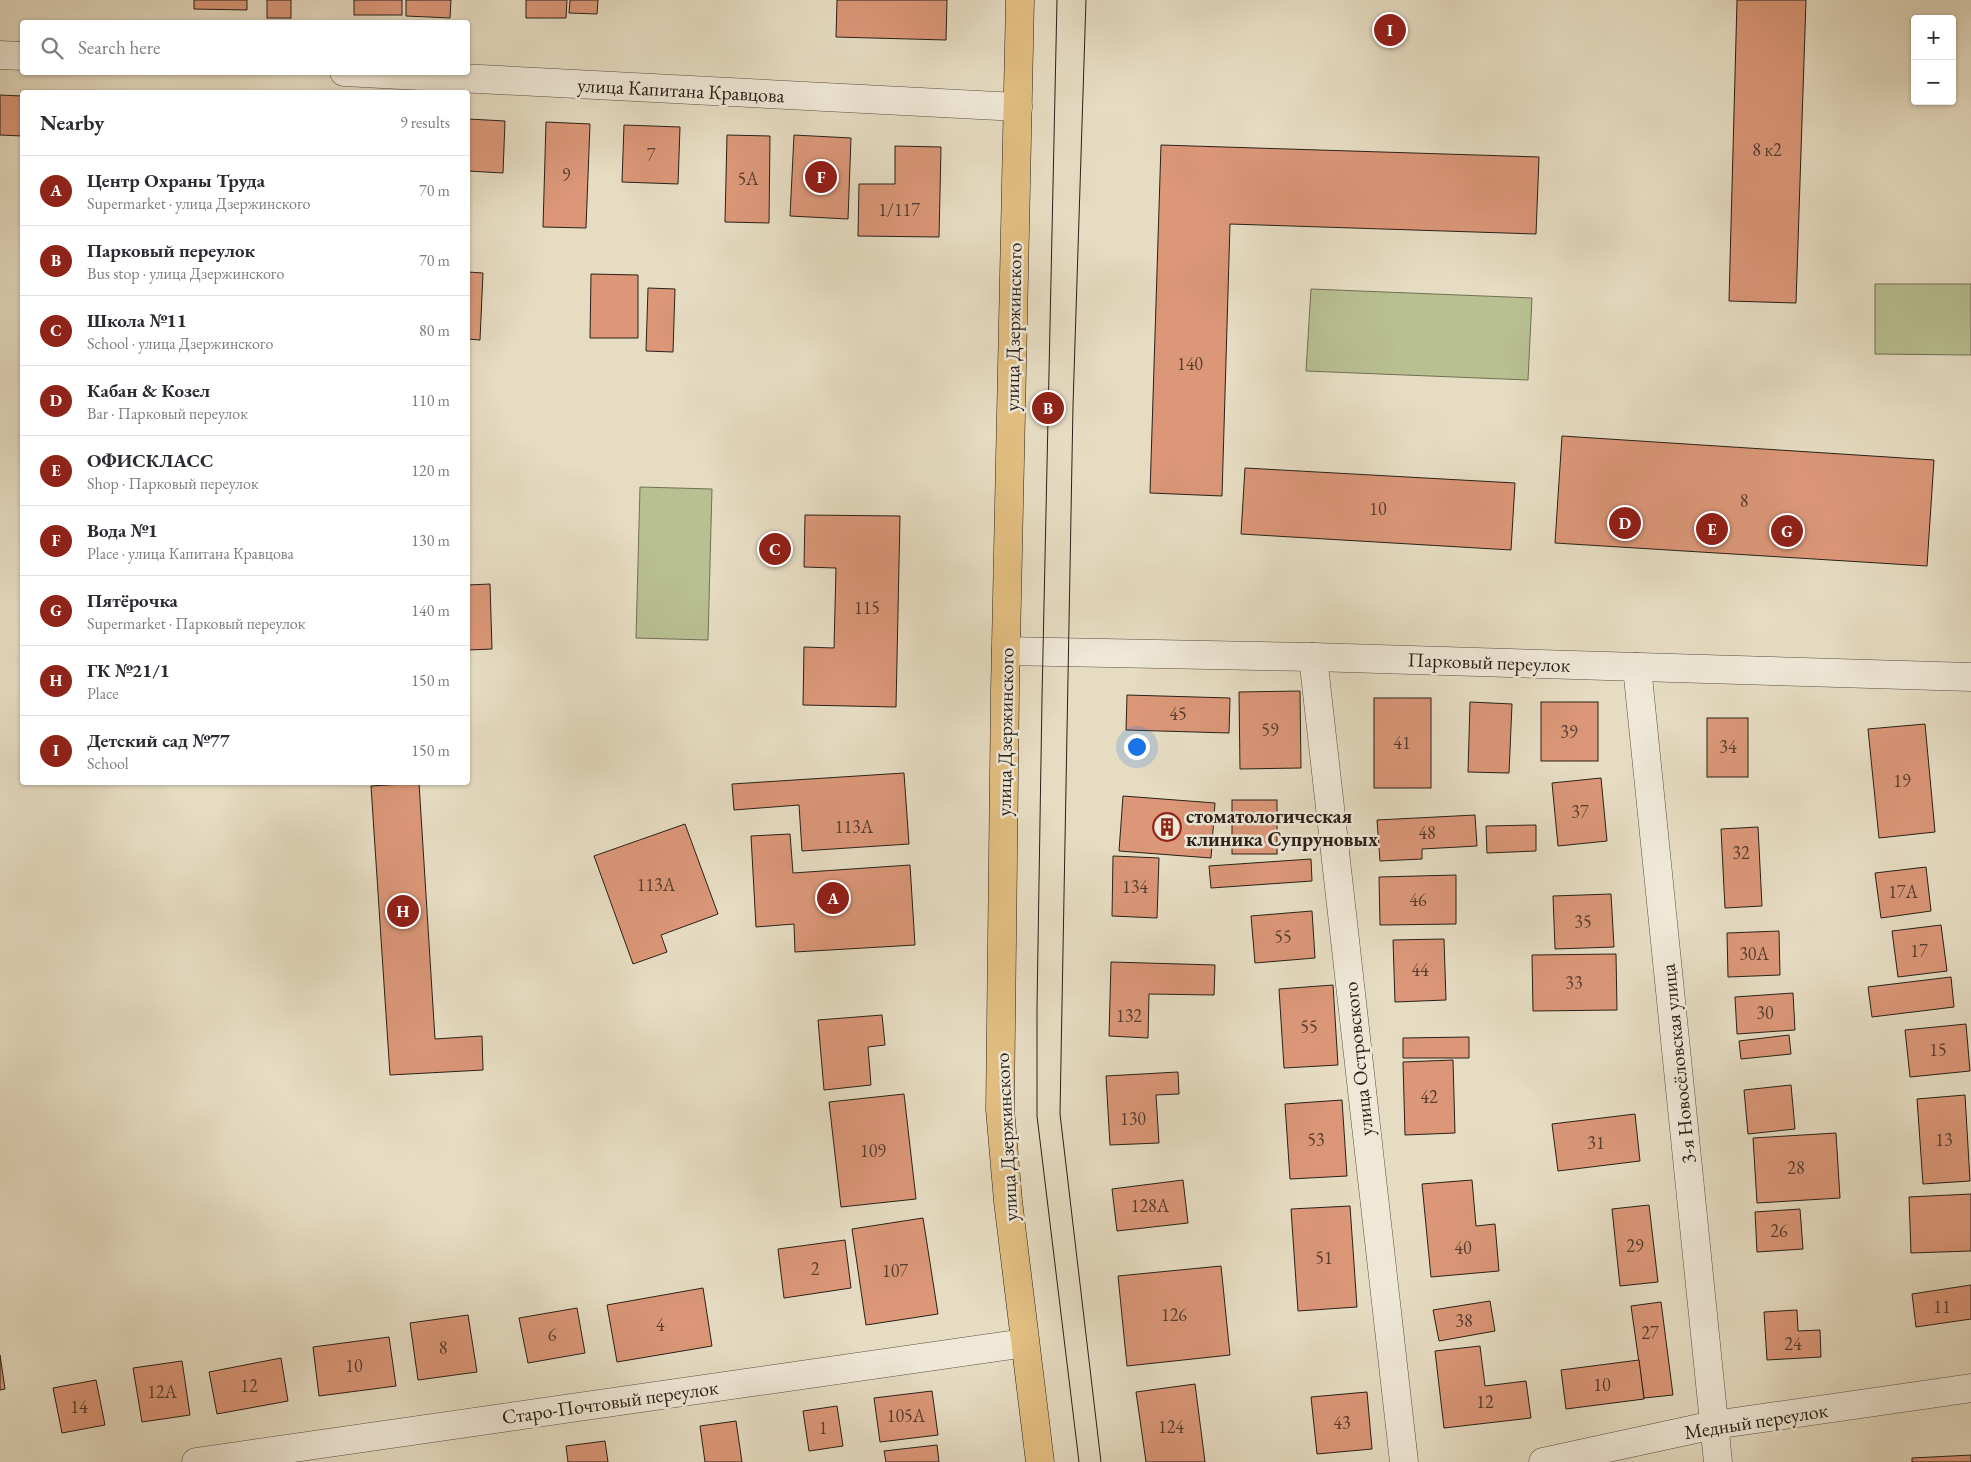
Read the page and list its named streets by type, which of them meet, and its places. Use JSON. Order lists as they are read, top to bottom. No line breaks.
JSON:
{"streets":{"main road":["улица Дзержинского"],"street":["улица Капитана Кравцова","Парковый переулок","улица Островского","3-я Новосёловская улица","Старо-Почтовый переулок","Медный переулок"]},"crossings":[["улица Капитана Кравцова","улица Дзержинского"],["улица Дзержинского","Парковый переулок"],["улица Дзержинского","Старо-Почтовый переулок"],["Парковый переулок","улица Островского"],["Парковый переулок","3-я Новосёловская улица"],["3-я Новосёловская улица","Медный переулок"]],"places":{"building":["стоматологическая клиника Супруновых"]},"house_numbers":["8 к2","7","9","5А","1/117","140","8","10","115","45","59","39","41","34","19","37","113А","48","32","113А","134","17А","46","35","55","17","30А","44","33","30","132","55","15","42","130","53","13","31","109","28","128А","26","29","40","51","2","107","11","126","38","4","27","6","24","8","10","10","12","12А","12","14","105А","43","124","1"],"page":{"pins":["I","F","B","D","E","G","C","A","H"],"map_buttons":["+","−"],"search":"Search here","heading":["Nearby","9 results"],"list":[{"mark":"A","name":"Центр Охраны Труда","note":"Supermarket · улица Дзержинского","value":"70 m"},{"mark":"B","name":"Парковый переулок","note":"Bus stop · улица Дзержинского","value":"70 m"},{"mark":"C","name":"Школа №11","note":"School · улица Дзержинского","value":"80 m"},{"mark":"D","name":"Кабан & Козел","note":"Bar · Парковый переулок","value":"110 m"},{"mark":"E","name":"ОФИСКЛАСС","note":"Shop · Парковый переулок","value":"120 m"},{"mark":"F","name":"Вода №1","note":"Place · улица Капитана Кравцова","value":"130 m"},{"mark":"G","name":"Пятёрочка","note":"Supermarket · Парковый переулок","value":"140 m"},{"mark":"H","name":"ГК №21/1","note":"Place","value":"150 m"},{"mark":"I","name":"Детский сад №77","note":"School","value":"150 m"}]}}
